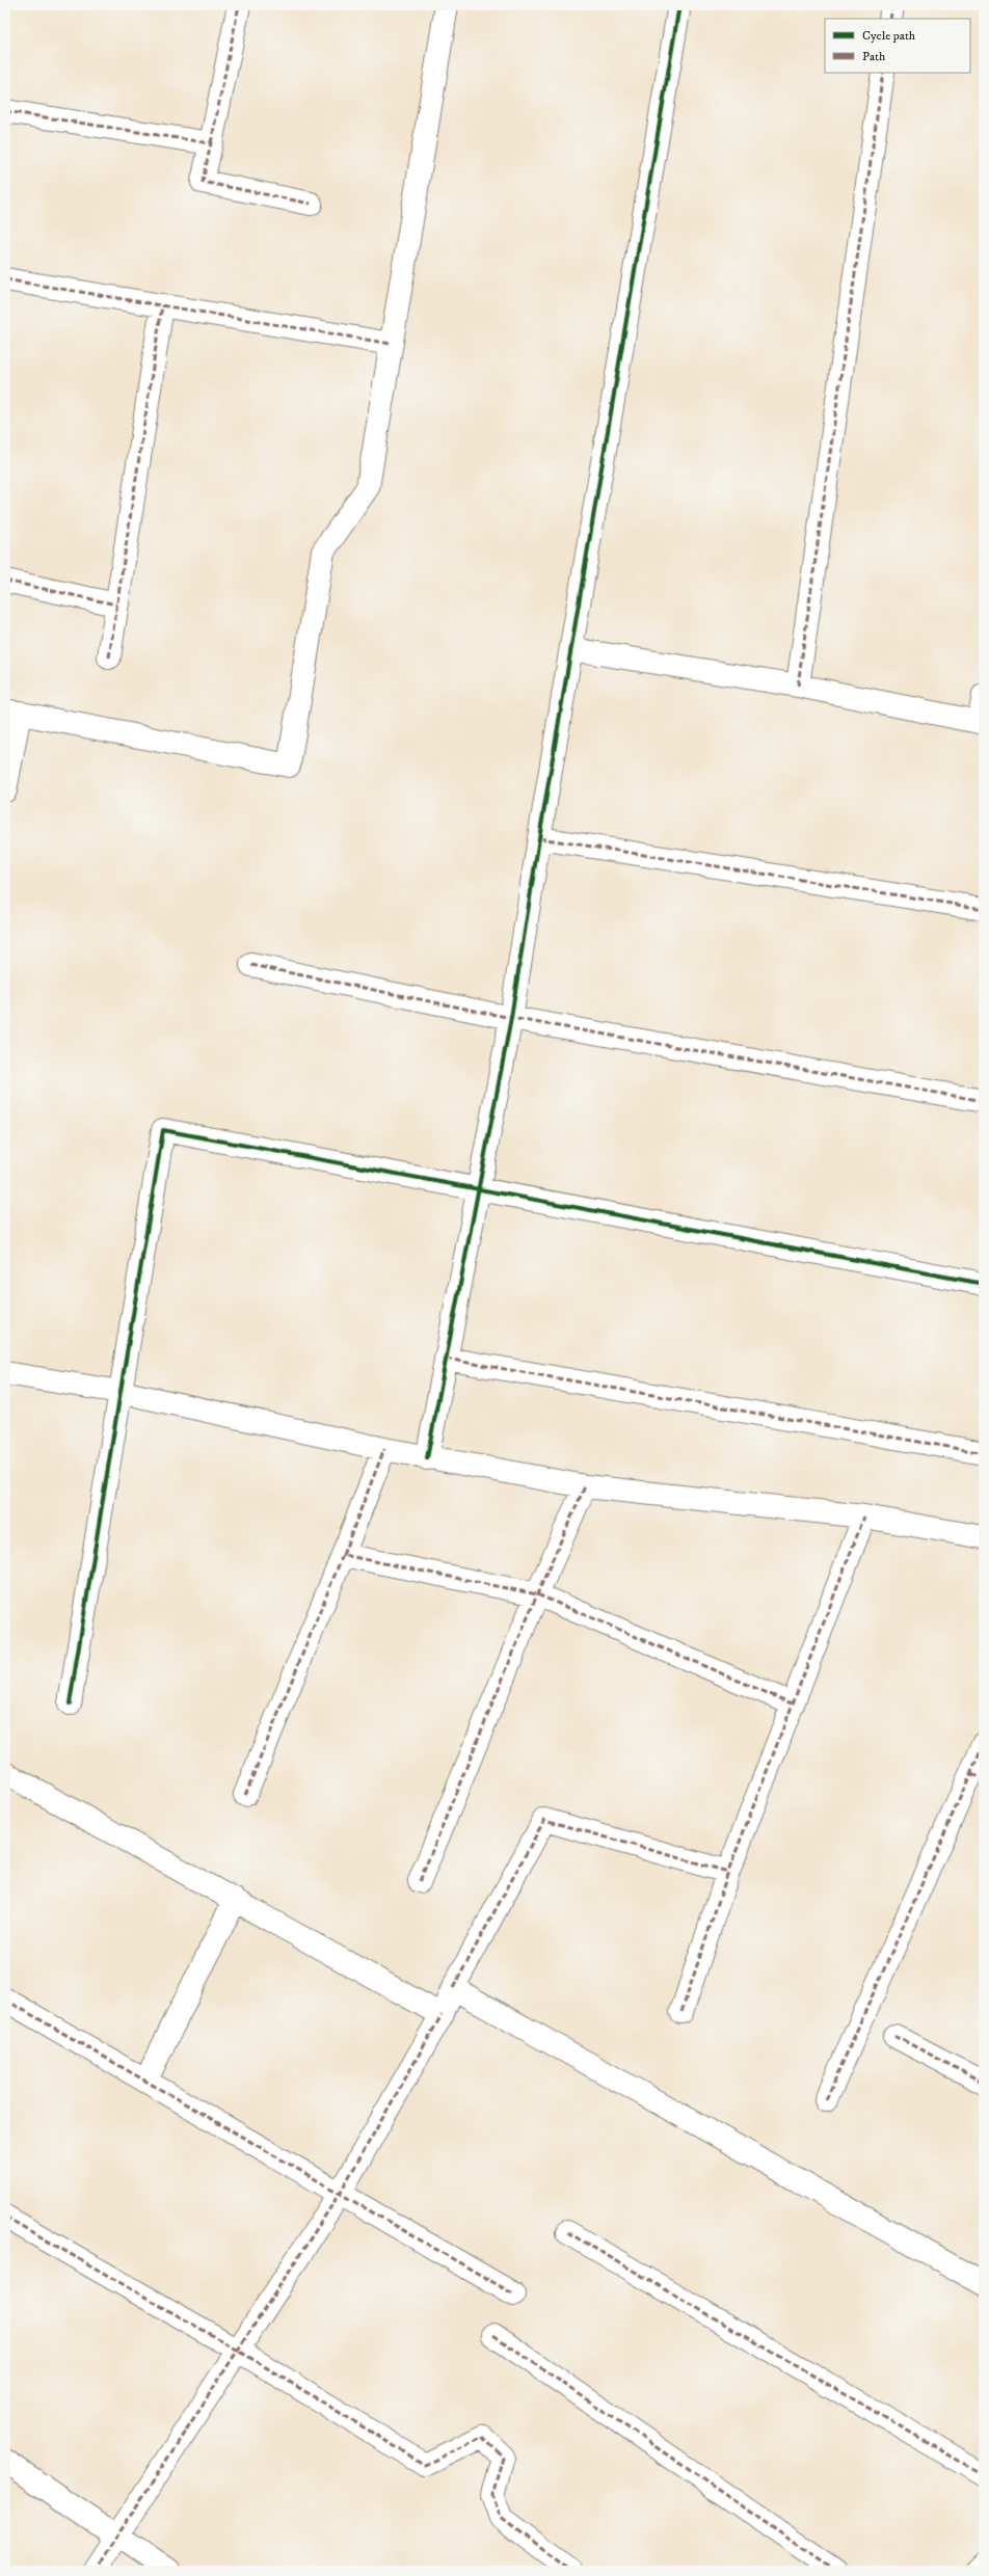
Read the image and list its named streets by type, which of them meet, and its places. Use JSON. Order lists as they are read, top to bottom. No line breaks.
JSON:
{"legend":["Cycle path","Path"]}
